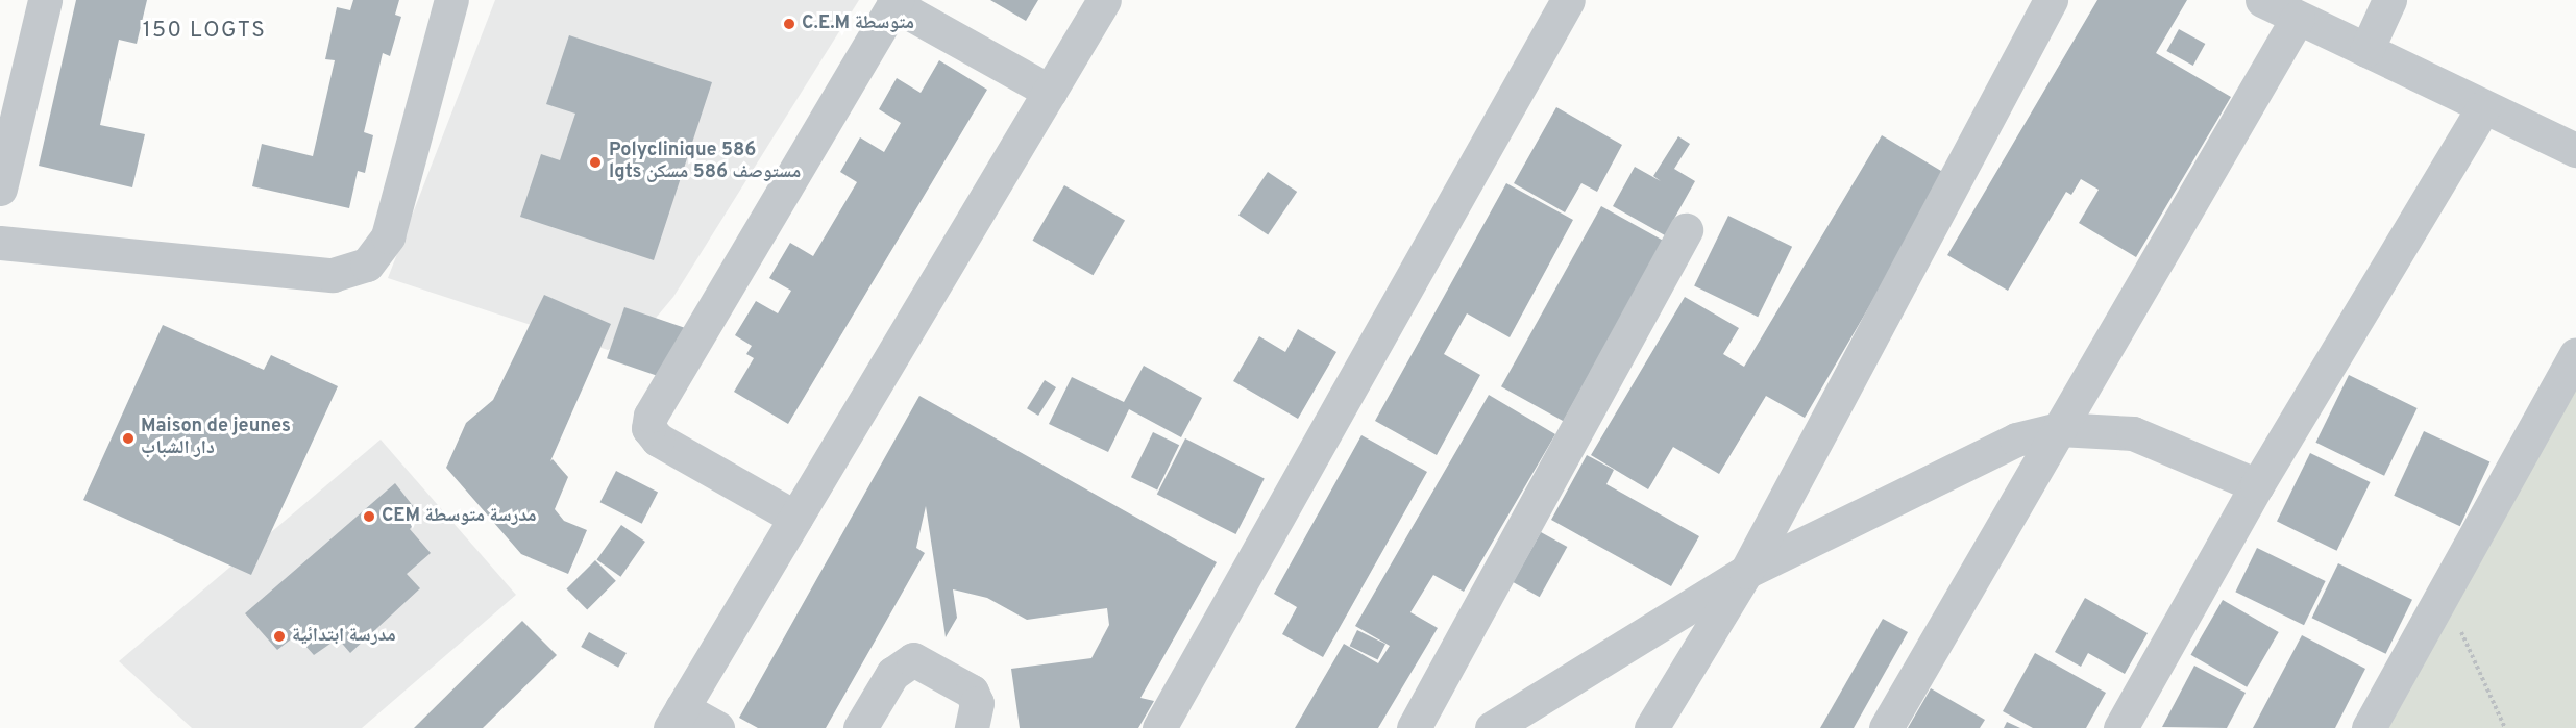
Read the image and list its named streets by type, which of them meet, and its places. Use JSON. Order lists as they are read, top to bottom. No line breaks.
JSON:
{"districts":["150 LOGTS"],"places":["C.E.M متوسطة","Polyclinique 586 lgts مستوصف 586 مسكن","Maison de jeunes دار الشباب","CEM مدرسة متوسطة","مدرسة ابتدائية"]}
